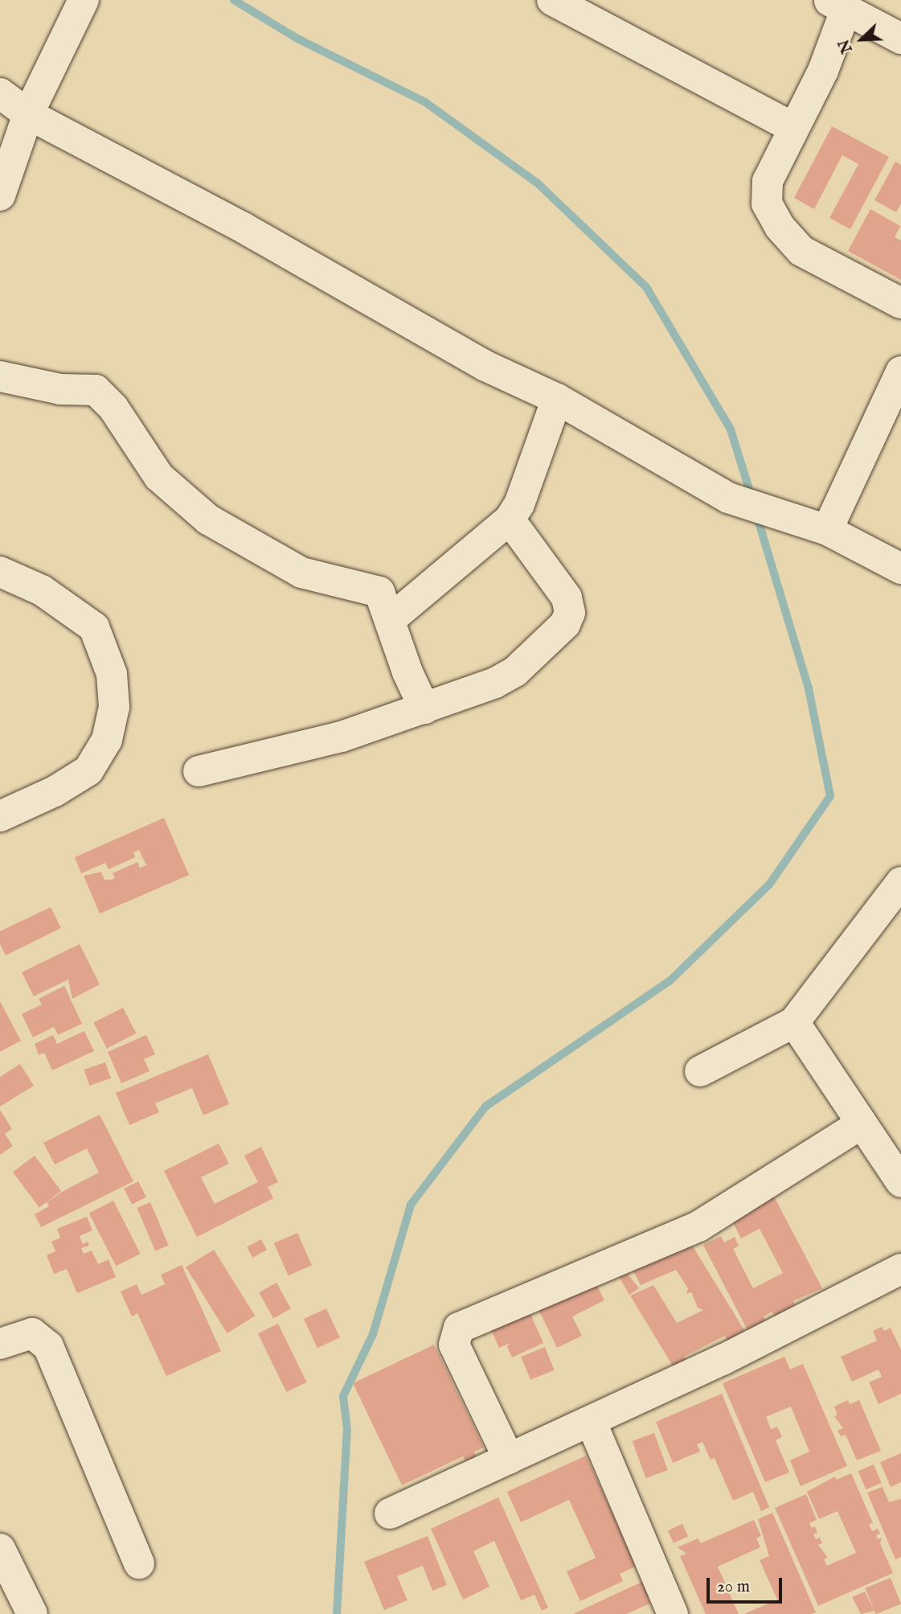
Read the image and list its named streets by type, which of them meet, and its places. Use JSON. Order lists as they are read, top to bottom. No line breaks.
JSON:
{"scale_bar":"20 m","north":"bottom left"}
